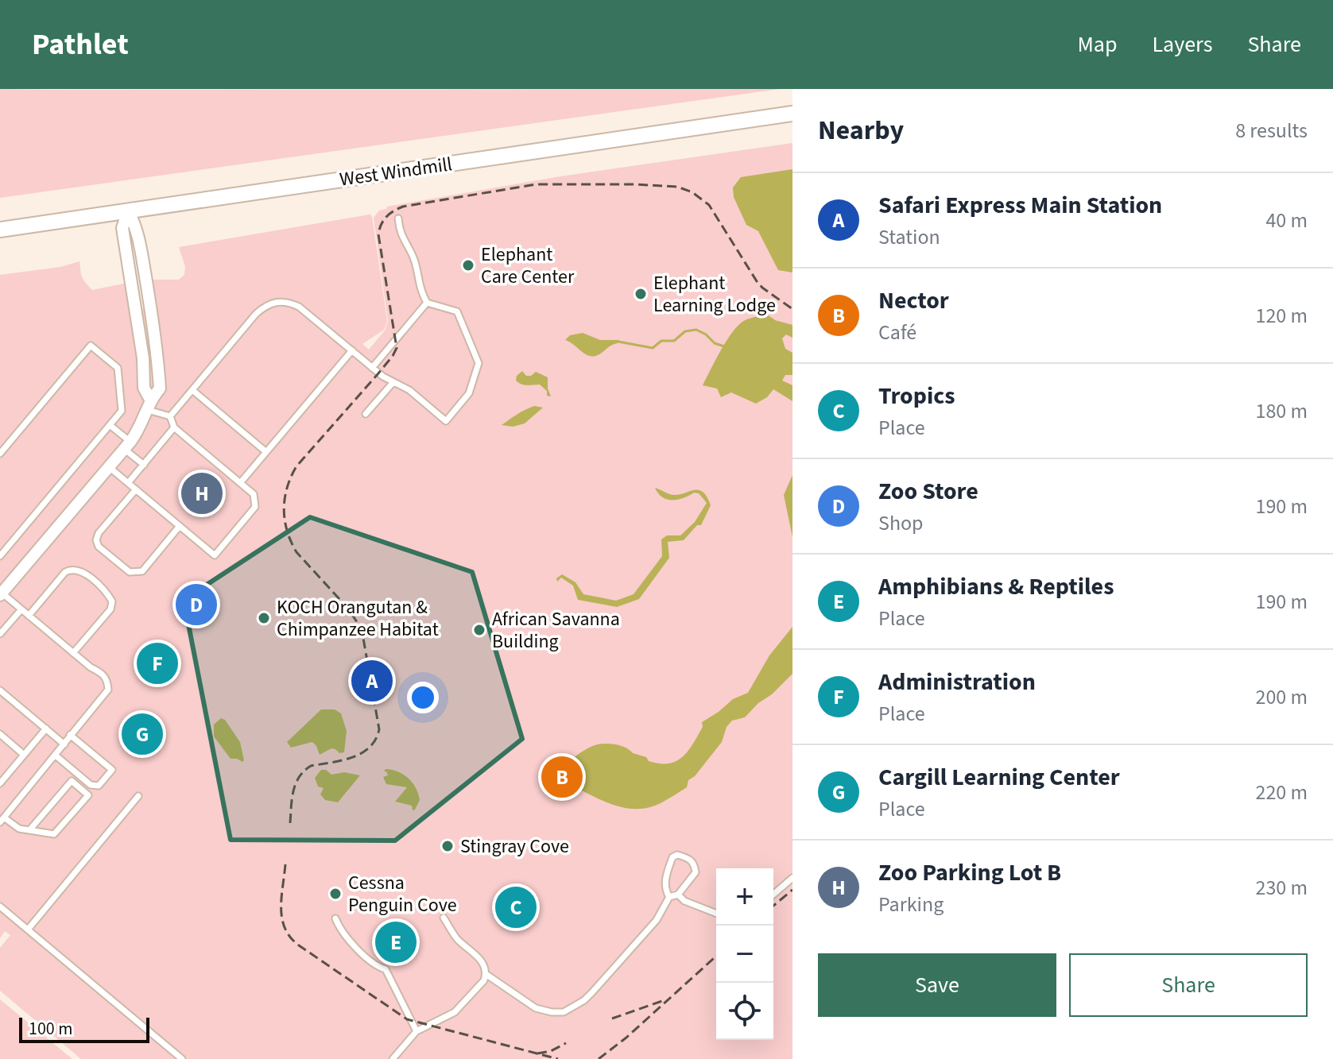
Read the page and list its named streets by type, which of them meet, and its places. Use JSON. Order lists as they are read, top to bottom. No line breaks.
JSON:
{"streets":{"street":["West Windmill"]},"places":["Elephant Care Center","Elephant Learning Lodge","KOCH Orangutan & Chimpanzee Habitat","African Savanna Building","Stingray Cove","Cessna Penguin Cove"],"scale_bar":"100 m","page":{"header":"Pathlet","nav":["Map","Layers","Share"],"heading":["Nearby","8 results"],"list":[{"mark":"A","name":"Safari Express Main Station","note":"Station","value":"40 m"},{"mark":"B","name":"Nector","note":"Café","value":"120 m"},{"mark":"C","name":"Tropics","note":"Place","value":"180 m"},{"mark":"D","name":"Zoo Store","note":"Shop","value":"190 m"},{"mark":"E","name":"Amphibians & Reptiles","note":"Place","value":"190 m"},{"mark":"F","name":"Administration","note":"Place","value":"200 m"},{"mark":"G","name":"Cargill Learning Center","note":"Place","value":"220 m"},{"mark":"H","name":"Zoo Parking Lot B","note":"Parking","value":"230 m"}],"pins":["H","D","F","A","G","B","C","E"],"map_buttons":["+","−"],"buttons":["Save","Share"],"scale":"100 m"}}
